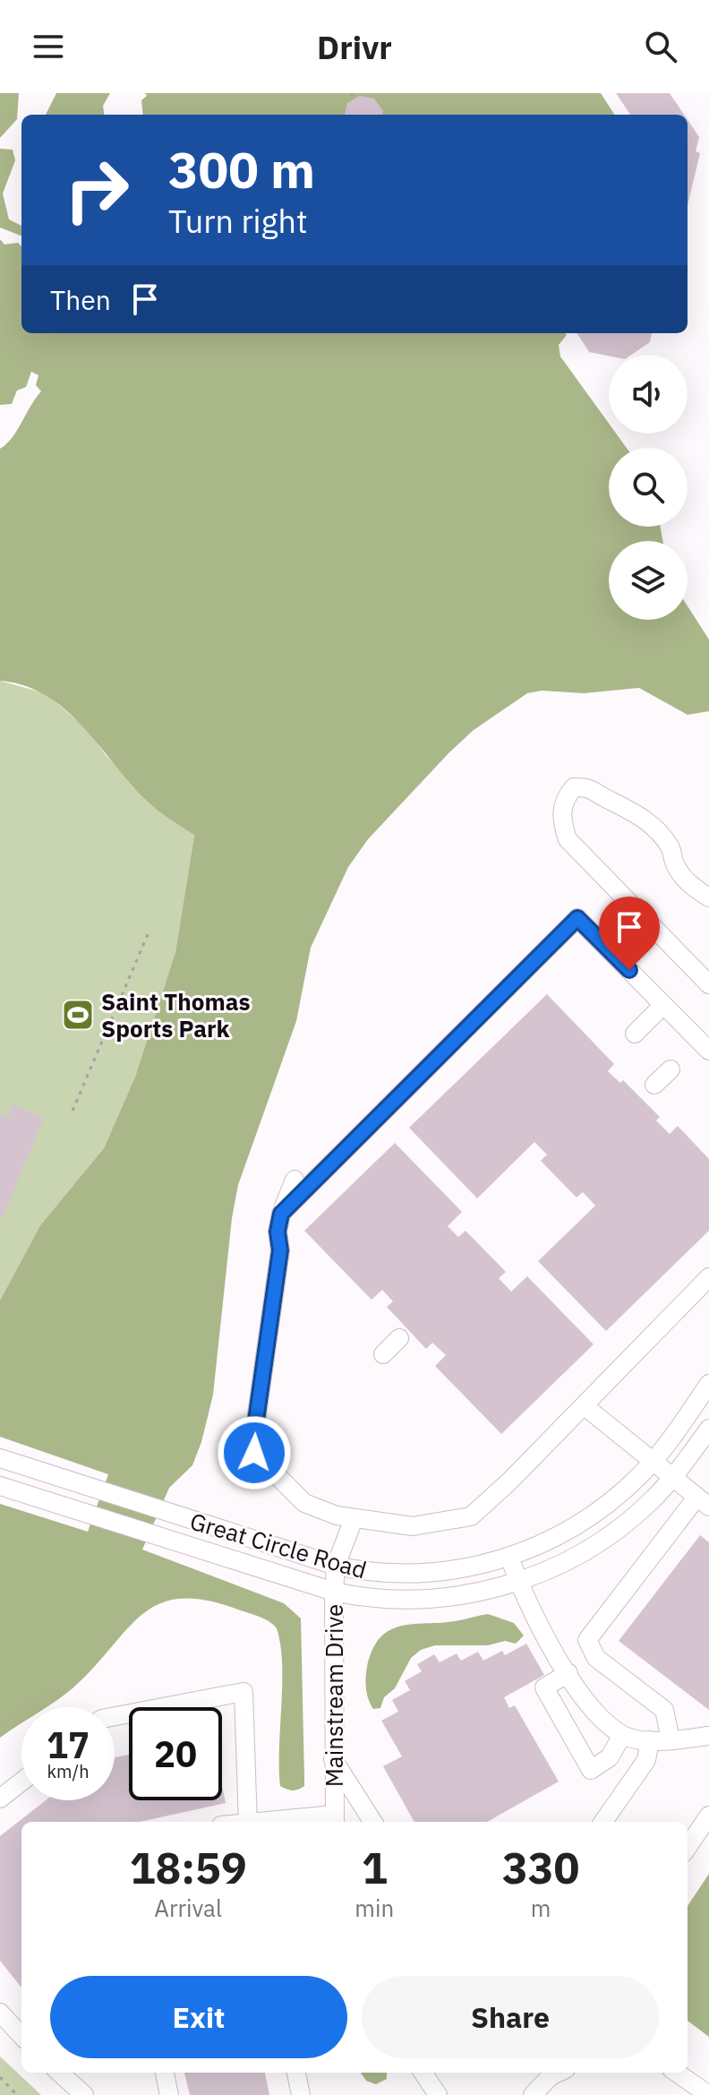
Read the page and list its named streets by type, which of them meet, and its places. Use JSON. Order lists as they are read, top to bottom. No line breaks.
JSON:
{"streets":{"street":["Great Circle Road","Mainstream Drive"]},"crossings":[["Great Circle Road","Mainstream Drive"]],"places":{"sports":["Saint Thomas Sports Park"]},"page":{"header":"Drivr","turn":["300 m","Turn right"],"then":"Then","speed":"17 km/h","limit":"20","eta":["18:59","Arrival","1","min","330","m"],"buttons":["Exit","Share"]}}
